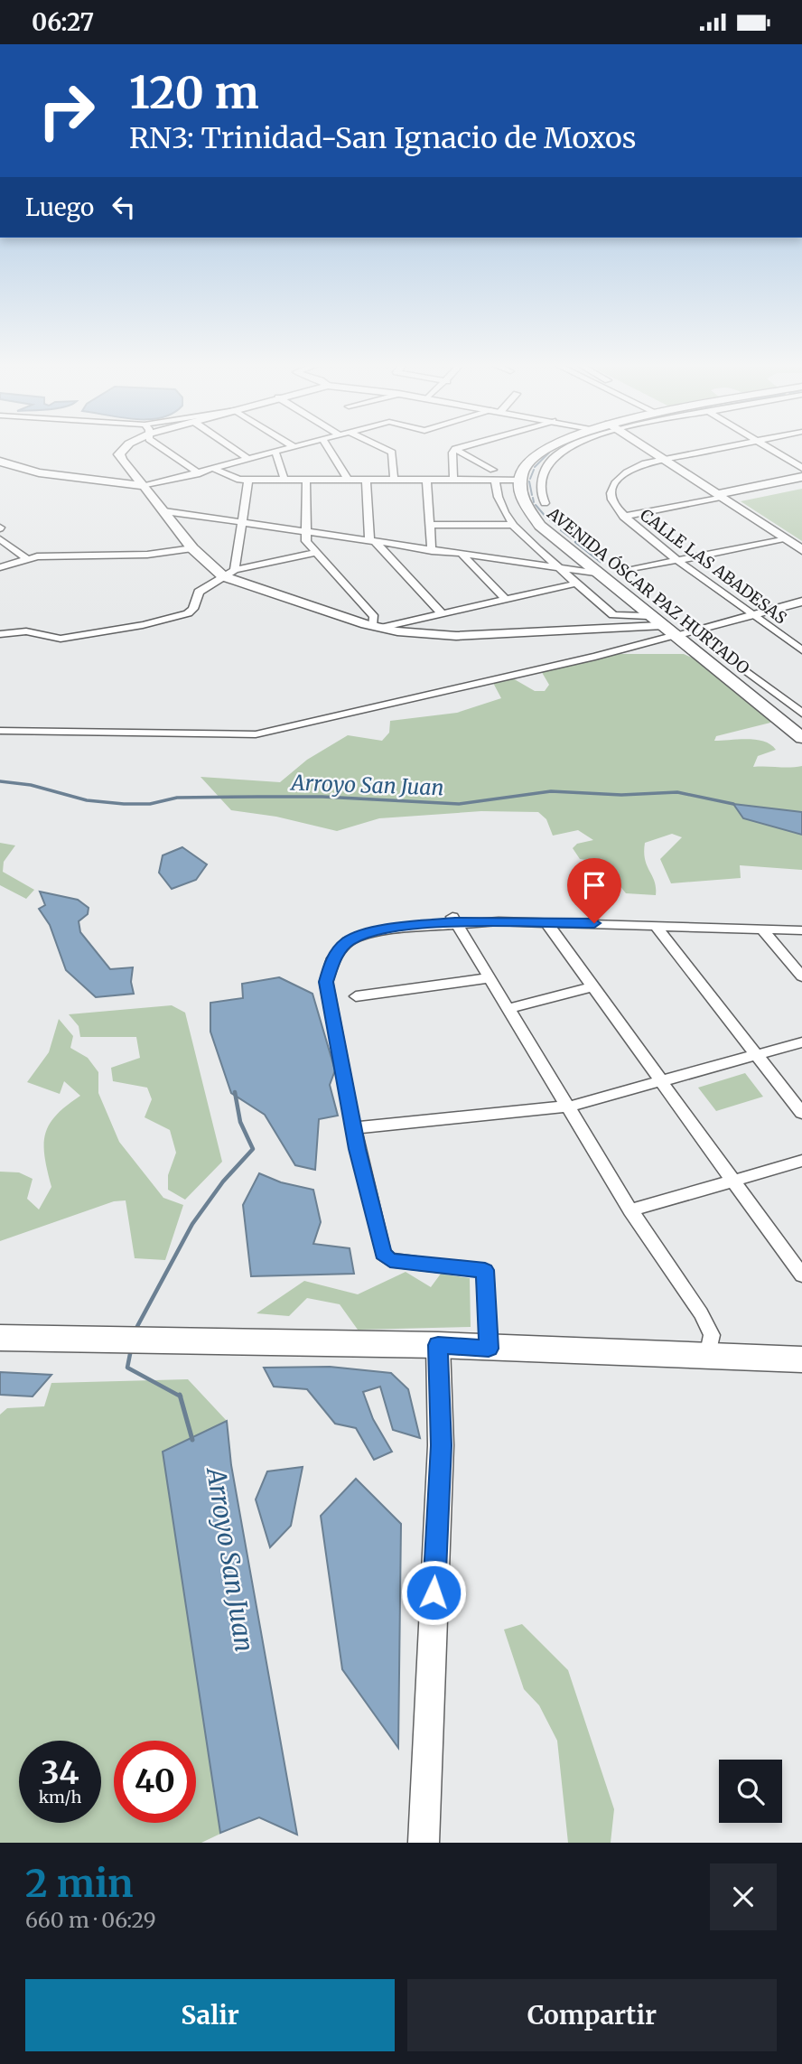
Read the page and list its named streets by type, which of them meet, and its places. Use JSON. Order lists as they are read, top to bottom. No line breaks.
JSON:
{"streets":{"main road":["AVENIDA ÓSCAR PAZ HURTADO"],"street":["CALLE LAS ABADESAS"]},"water":["Arroyo San Juan"],"page":{"status":"06:27","turn":["120 m","RN3: Trinidad-San Ignacio de Moxos"],"then":"Luego","speed":"34 km/h","limit":"40","heading":["2 min","660 m · 06:29"],"buttons":["Salir","Compartir"]}}
